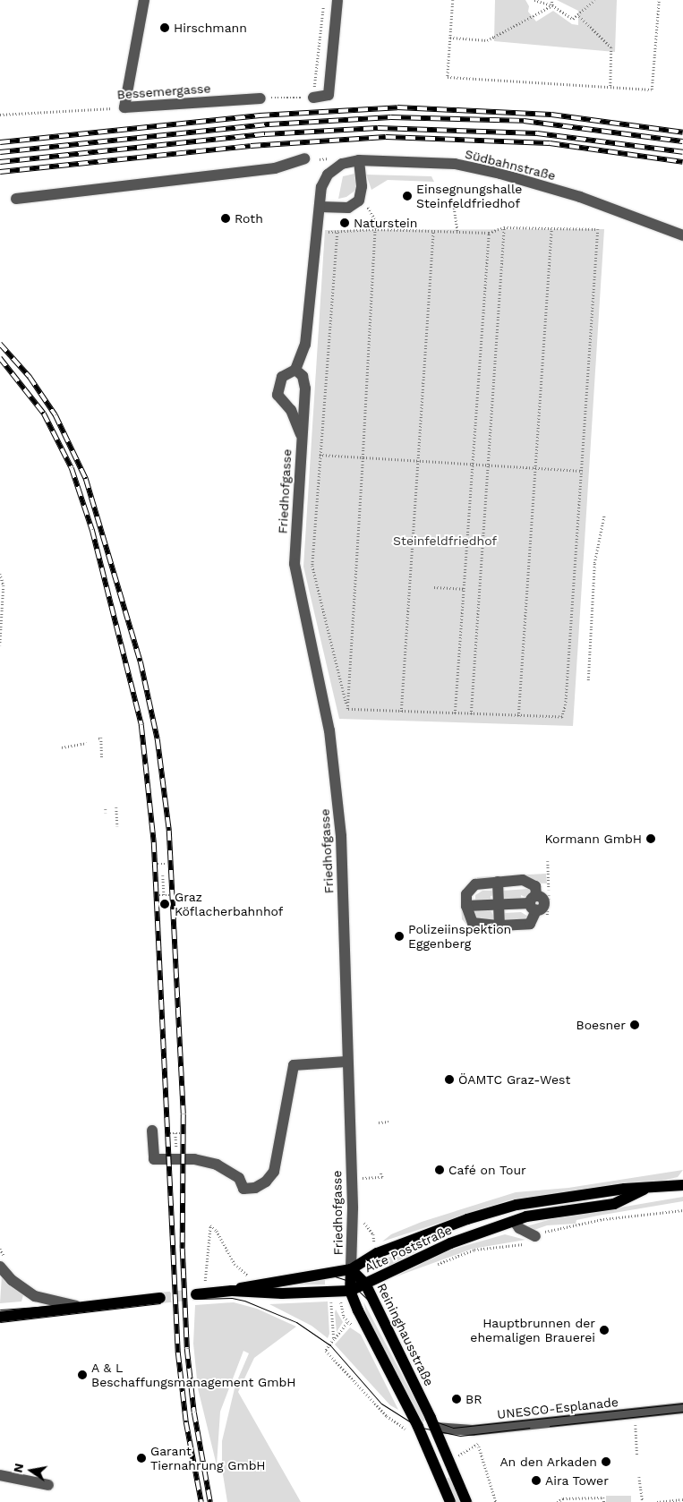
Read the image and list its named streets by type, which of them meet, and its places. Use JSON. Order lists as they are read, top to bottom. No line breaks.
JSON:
{"streets":{"main road":["Alte Poststraße","Reininghausstraße"],"street":["Bessemergasse","Südbahnstraße","Friedhofgasse","UNESCO-Esplanade"]},"crossings":[["Südbahnstraße","Friedhofgasse"],["Friedhofgasse","Alte Poststraße"],["Friedhofgasse","Reininghausstraße"],["Alte Poststraße","Reininghausstraße"],["Reininghausstraße","UNESCO-Esplanade"]],"parks":["Steinfeldfriedhof"],"places":["Hirschmann","Einsegnungshalle Steinfeldfriedhof","Roth","Naturstein","Kormann GmbH","Graz Köflacherbahnhof","Polizeiinspektion Eggenberg","Boesner","ÖAMTC Graz-West","Café on Tour","Hauptbrunnen der ehemaligen Brauerei","A & L Beschaffungsmanagement GmbH","BR","Garant Tiernahrung GmbH","An den Arkaden","Aira Tower"],"north":"left"}
